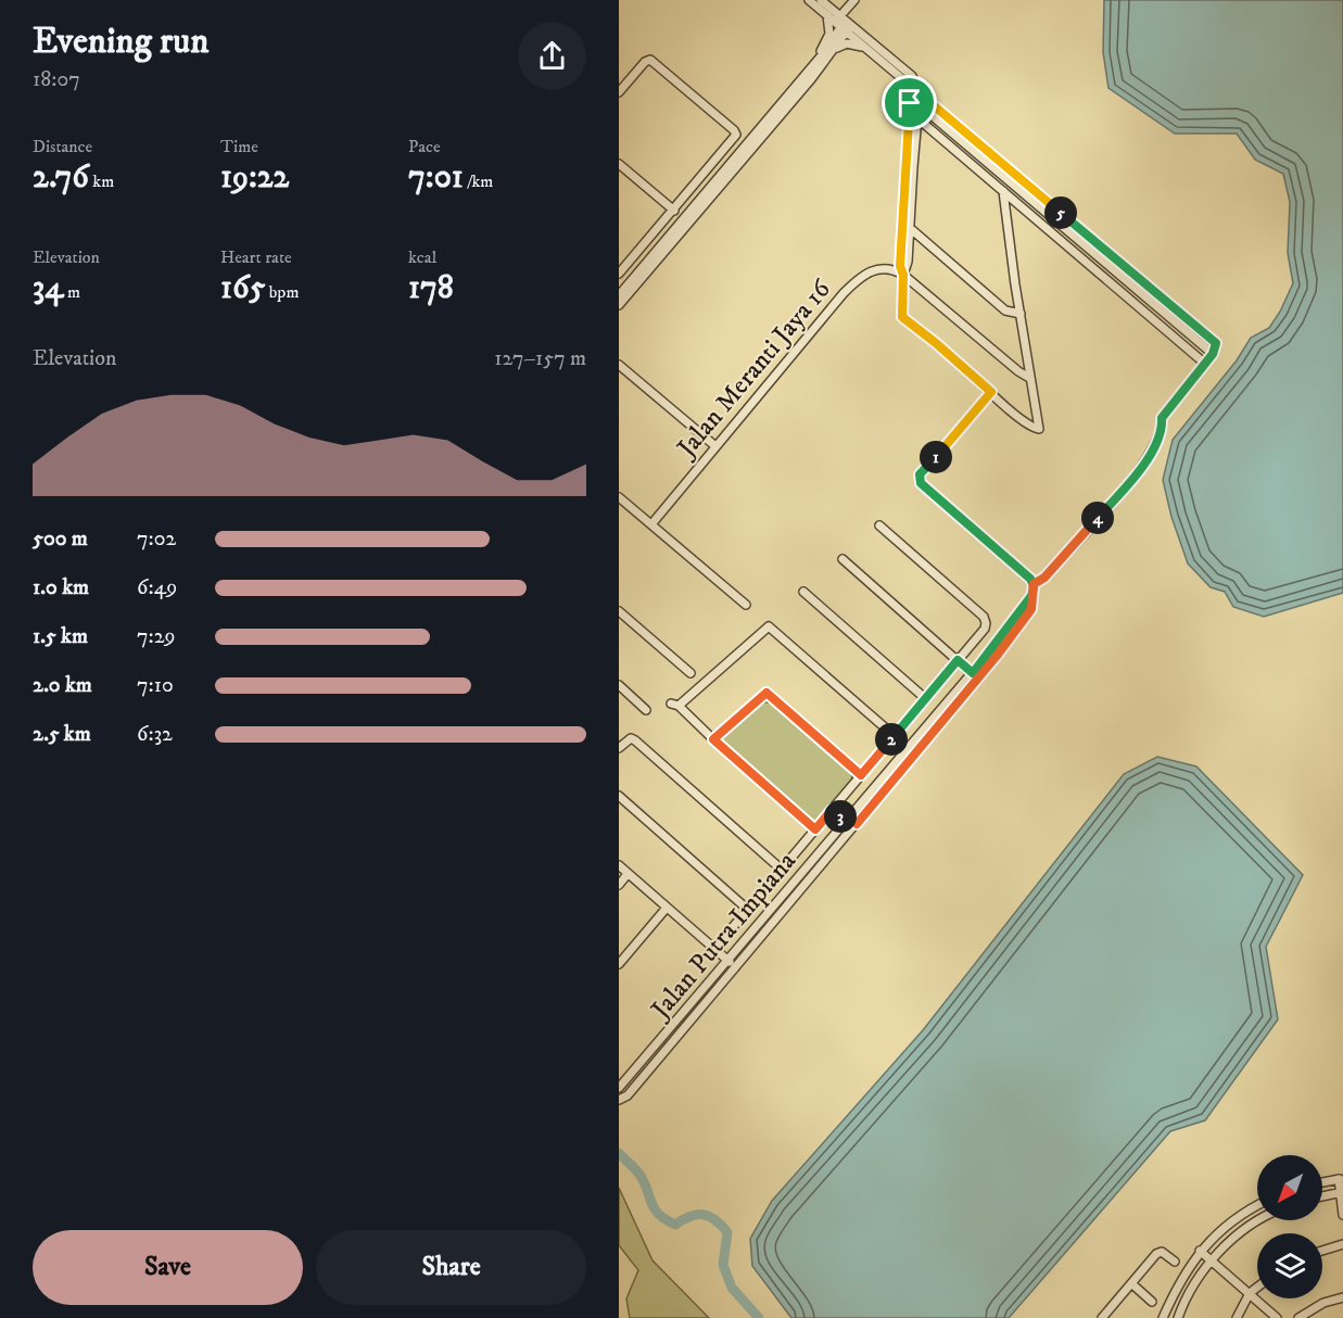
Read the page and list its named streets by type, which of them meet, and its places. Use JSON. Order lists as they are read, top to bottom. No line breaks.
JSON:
{"streets":{"street":["Jalan Meranti Jaya 16","Jalan Putra Impiana"]},"north":"bottom left","page":{"heading":["Evening run","18:07"],"stats":[["Distance","2.76 km"],["Time","19:22"],["Pace","7:01 /km"],["Elevation","34 m"],["Heart rate","165 bpm"],["kcal","178"]],"pins":["5","1","4","2","3"],"chart":["Elevation","127–157 m"],"list":[{"name":"500 m","note":"7:02"},{"name":"1.0 km","note":"6:49"},{"name":"1.5 km","note":"7:29"},{"name":"2.0 km","note":"7:10"},{"name":"2.5 km","note":"6:32"}],"buttons":["Save","Share"]}}
